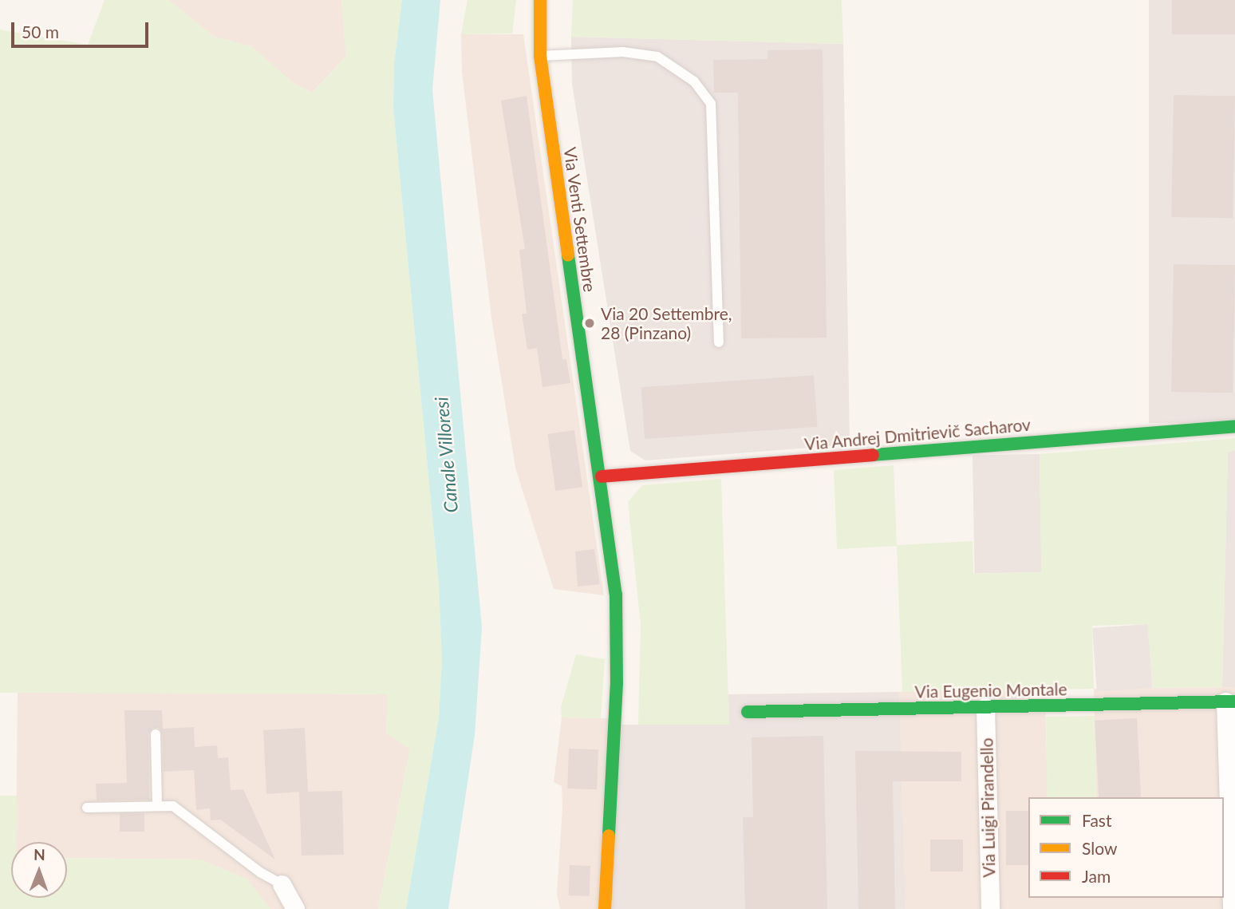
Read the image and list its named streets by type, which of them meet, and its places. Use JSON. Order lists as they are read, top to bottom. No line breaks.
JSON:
{"streets":{"street":["Via Venti Settembre","Via Andrej Dmitrievič Sacharov","Via Eugenio Montale","Via Luigi Pirandello"]},"crossings":[["Via Venti Settembre","Via Andrej Dmitrievič Sacharov"],["Via Eugenio Montale","Via Luigi Pirandello"]],"water":["Canale Villoresi"],"places":["Via 20 Settembre, 28 (Pinzano)"],"legend":["Fast","Slow","Jam"],"scale_bar":"50 m","north":"top"}
